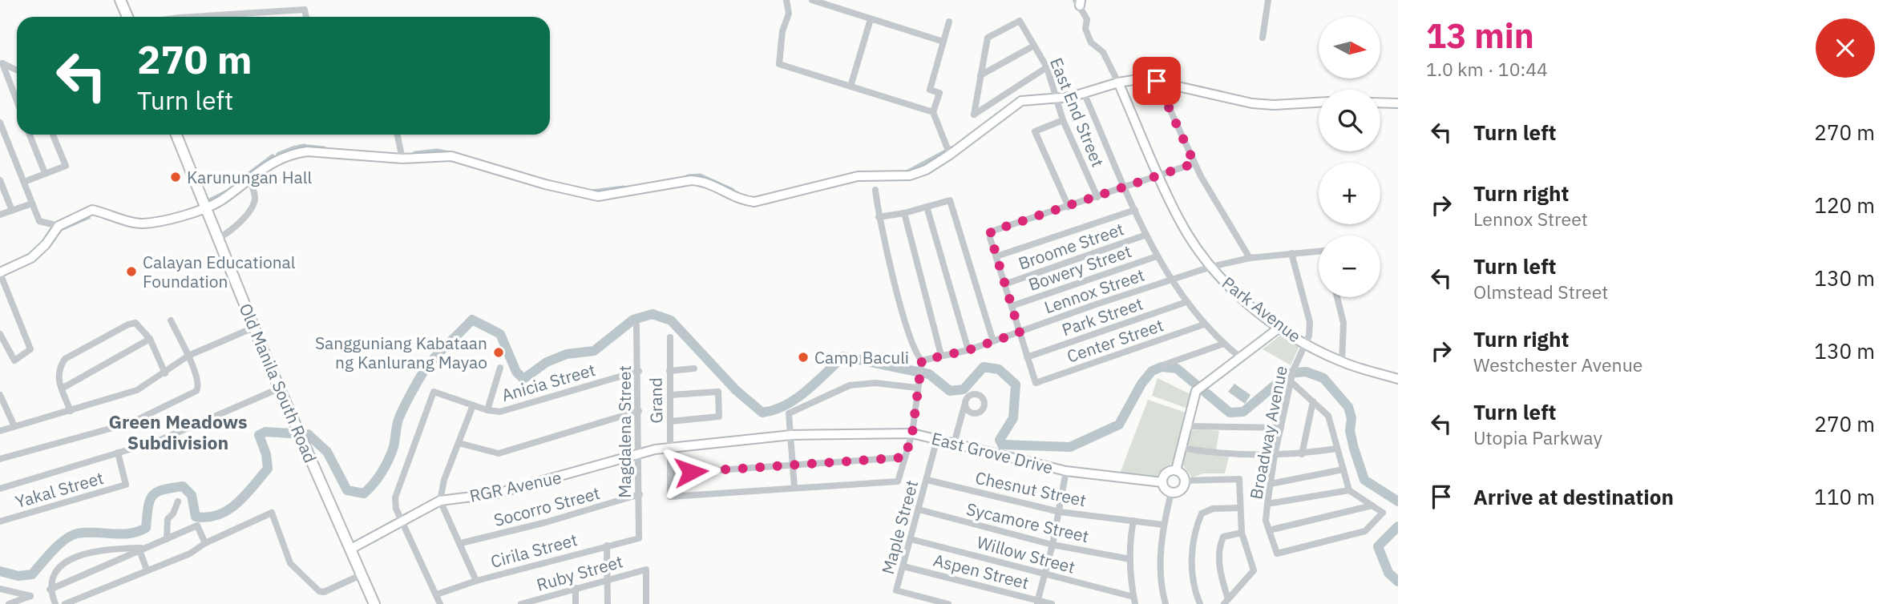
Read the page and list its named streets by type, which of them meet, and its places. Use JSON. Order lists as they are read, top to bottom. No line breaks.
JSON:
{"streets":{"main road":["Old Manila South Road"],"street":["East End Street","Broome Street","Bowery Street","Lennox Street","Park Avenue","Park Street","Center Street","Anicia Street","Grand","Magdalena Street","Broadway Avenue","East Grove Drive","RGR Avenue","Chesnut Street","Yakal Street","Socorro Street","Sycamore Street","Maple Street","Cirila Street","Willow Street","Aspen Street","Ruby Street"]},"crossings":[["Lennox Street","Park Avenue"],["Lennox Street","Broadway Avenue"],["Park Avenue","Broadway Avenue"],["Park Street","Center Street"],["Anicia Street","Magdalena Street"],["Anicia Street","RGR Avenue"],["Old Manila South Road","RGR Avenue"],["Grand","East Grove Drive"],["Magdalena Street","RGR Avenue"],["Magdalena Street","Socorro Street"],["Magdalena Street","Cirila Street"],["East Grove Drive","RGR Avenue"],["East Grove Drive","Maple Street"],["Chesnut Street","Maple Street"],["Sycamore Street","Maple Street"],["Maple Street","Willow Street"],["Maple Street","Aspen Street"]],"districts":["Green Meadows Subdivision"],"places":["Karunungan Hall","Calayan Educational Foundation","Sangguniang Kabataan ng Kanlurang Mayao","Camp Baculi"],"north":"right","page":{"heading":["13 min","1.0 km · 10:44"],"map_buttons":["+","−"],"turn":["270 m","Turn left"],"list":[{"name":"Turn left","value":"270 m"},{"name":"Turn right","note":"Lennox Street","value":"120 m"},{"name":"Turn left","note":"Olmstead Street","value":"130 m"},{"name":"Turn right","note":"Westchester Avenue","value":"130 m"},{"name":"Turn left","note":"Utopia Parkway","value":"270 m"},{"name":"Arrive at destination","value":"110 m"}]}}
